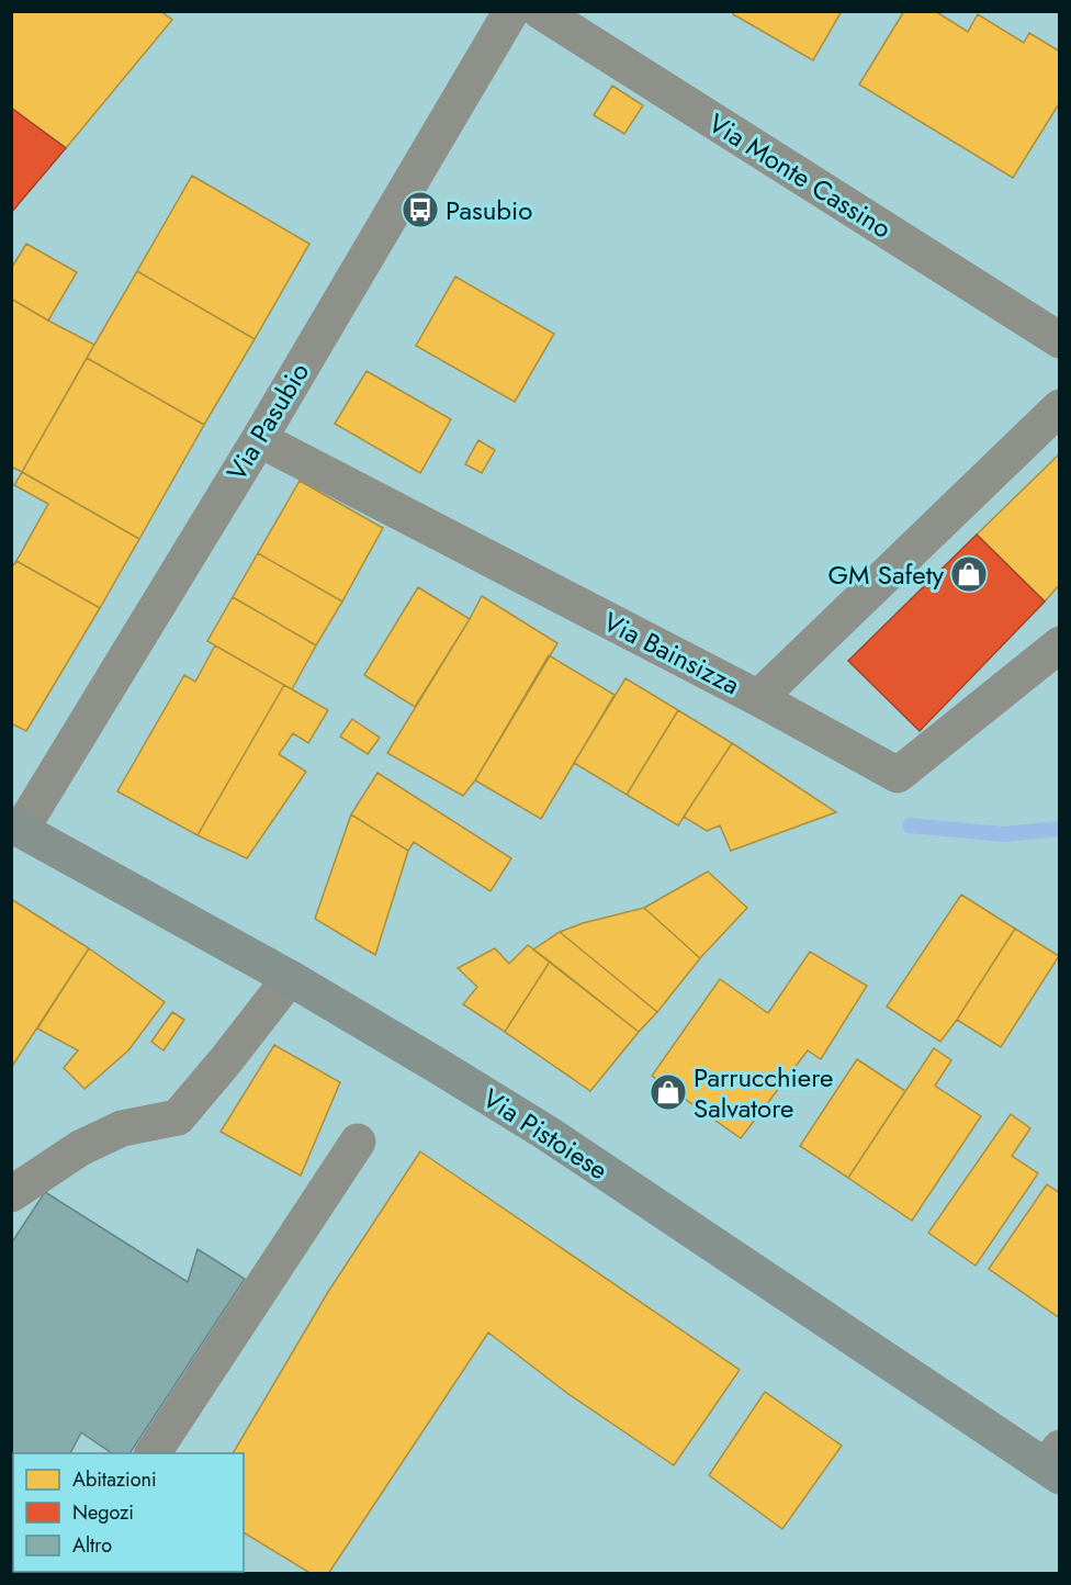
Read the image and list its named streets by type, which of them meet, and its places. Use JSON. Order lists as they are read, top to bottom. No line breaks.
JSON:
{"streets":{"main road":["Via Pistoiese"],"street":["Via Monte Cassino","Via Pasubio","Via Bainsizza"]},"crossings":[["Via Pasubio","Via Bainsizza"],["Via Pasubio","Via Pistoiese"]],"places":{"bus stop":["Pasubio"],"shop":["GM Safety","Parrucchiere Salvatore"]},"legend":["Abitazioni","Negozi","Altro"]}
